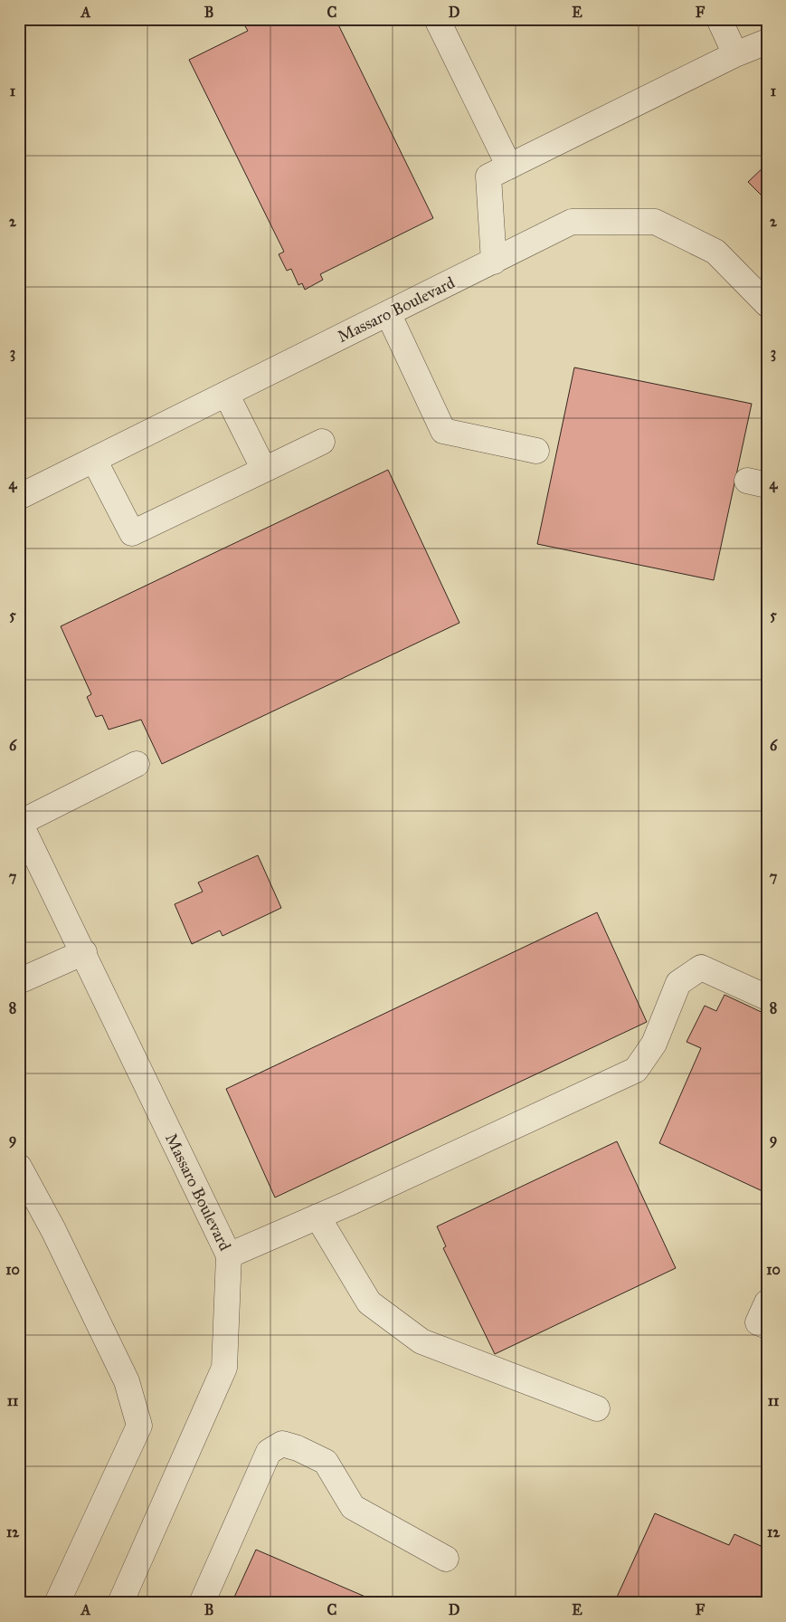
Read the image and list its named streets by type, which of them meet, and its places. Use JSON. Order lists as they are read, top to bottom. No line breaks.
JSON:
{"streets":{"street":["Massaro Boulevard"]},"grid":{"columns":["A","B","C","D","E","F"],"rows":["1","2","3","4","5","6","7","8","9","10","11","12"]}}
